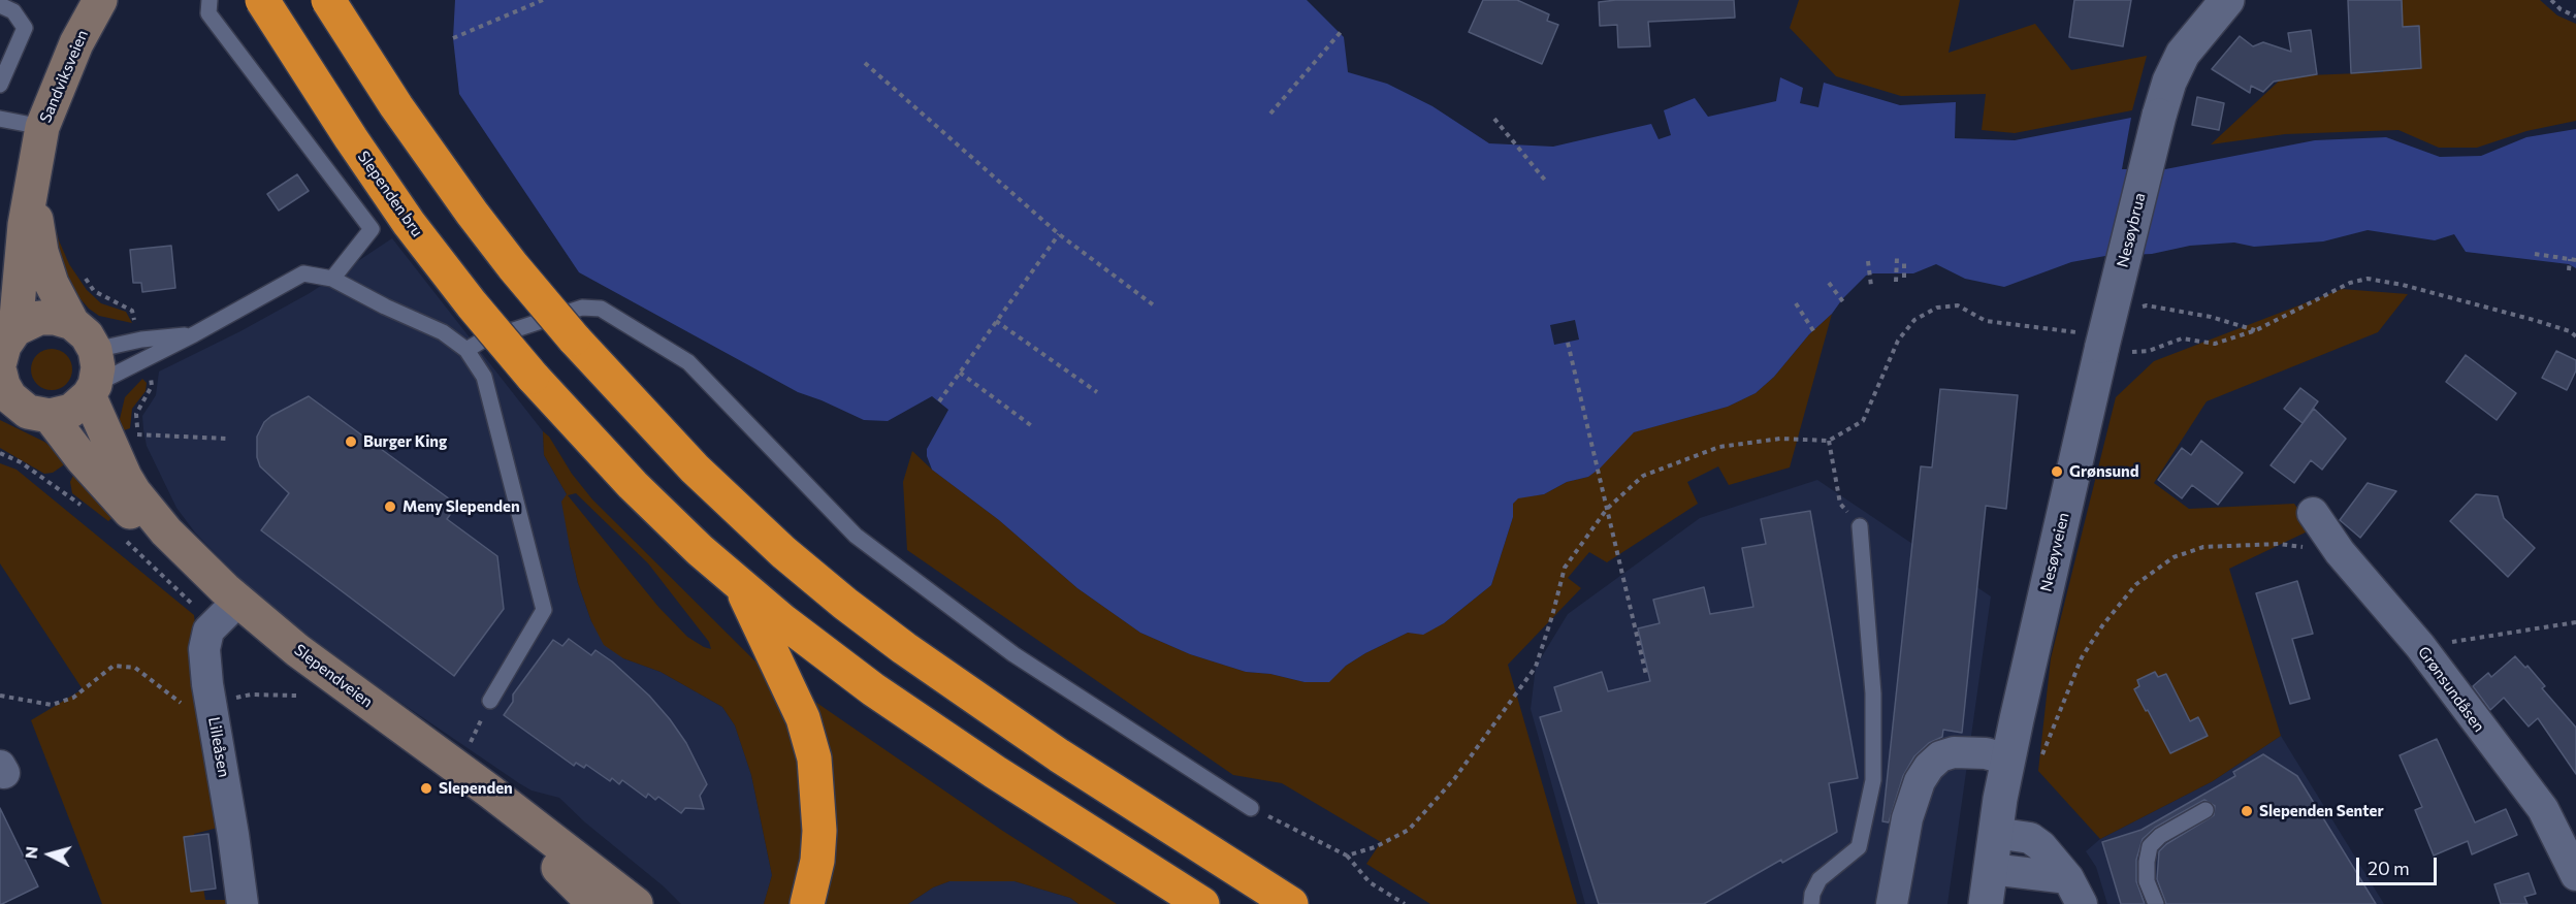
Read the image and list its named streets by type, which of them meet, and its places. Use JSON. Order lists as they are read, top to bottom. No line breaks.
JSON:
{"streets":{"highway":["Slependen bru"],"main road":["Sandviksveien","Slependveien"],"street":["Nesøybrua","Nesøyveien","Grønsundåsen","Lilleåsen"]},"crossings":[["Sandviksveien","Slependveien"],["Nesøybrua","Nesøyveien"],["Slependveien","Lilleåsen"]],"places":["Burger King","Grønsund","Meny Slependen","Slependen","Slependen Senter"],"scale_bar":"20 m","north":"left"}
